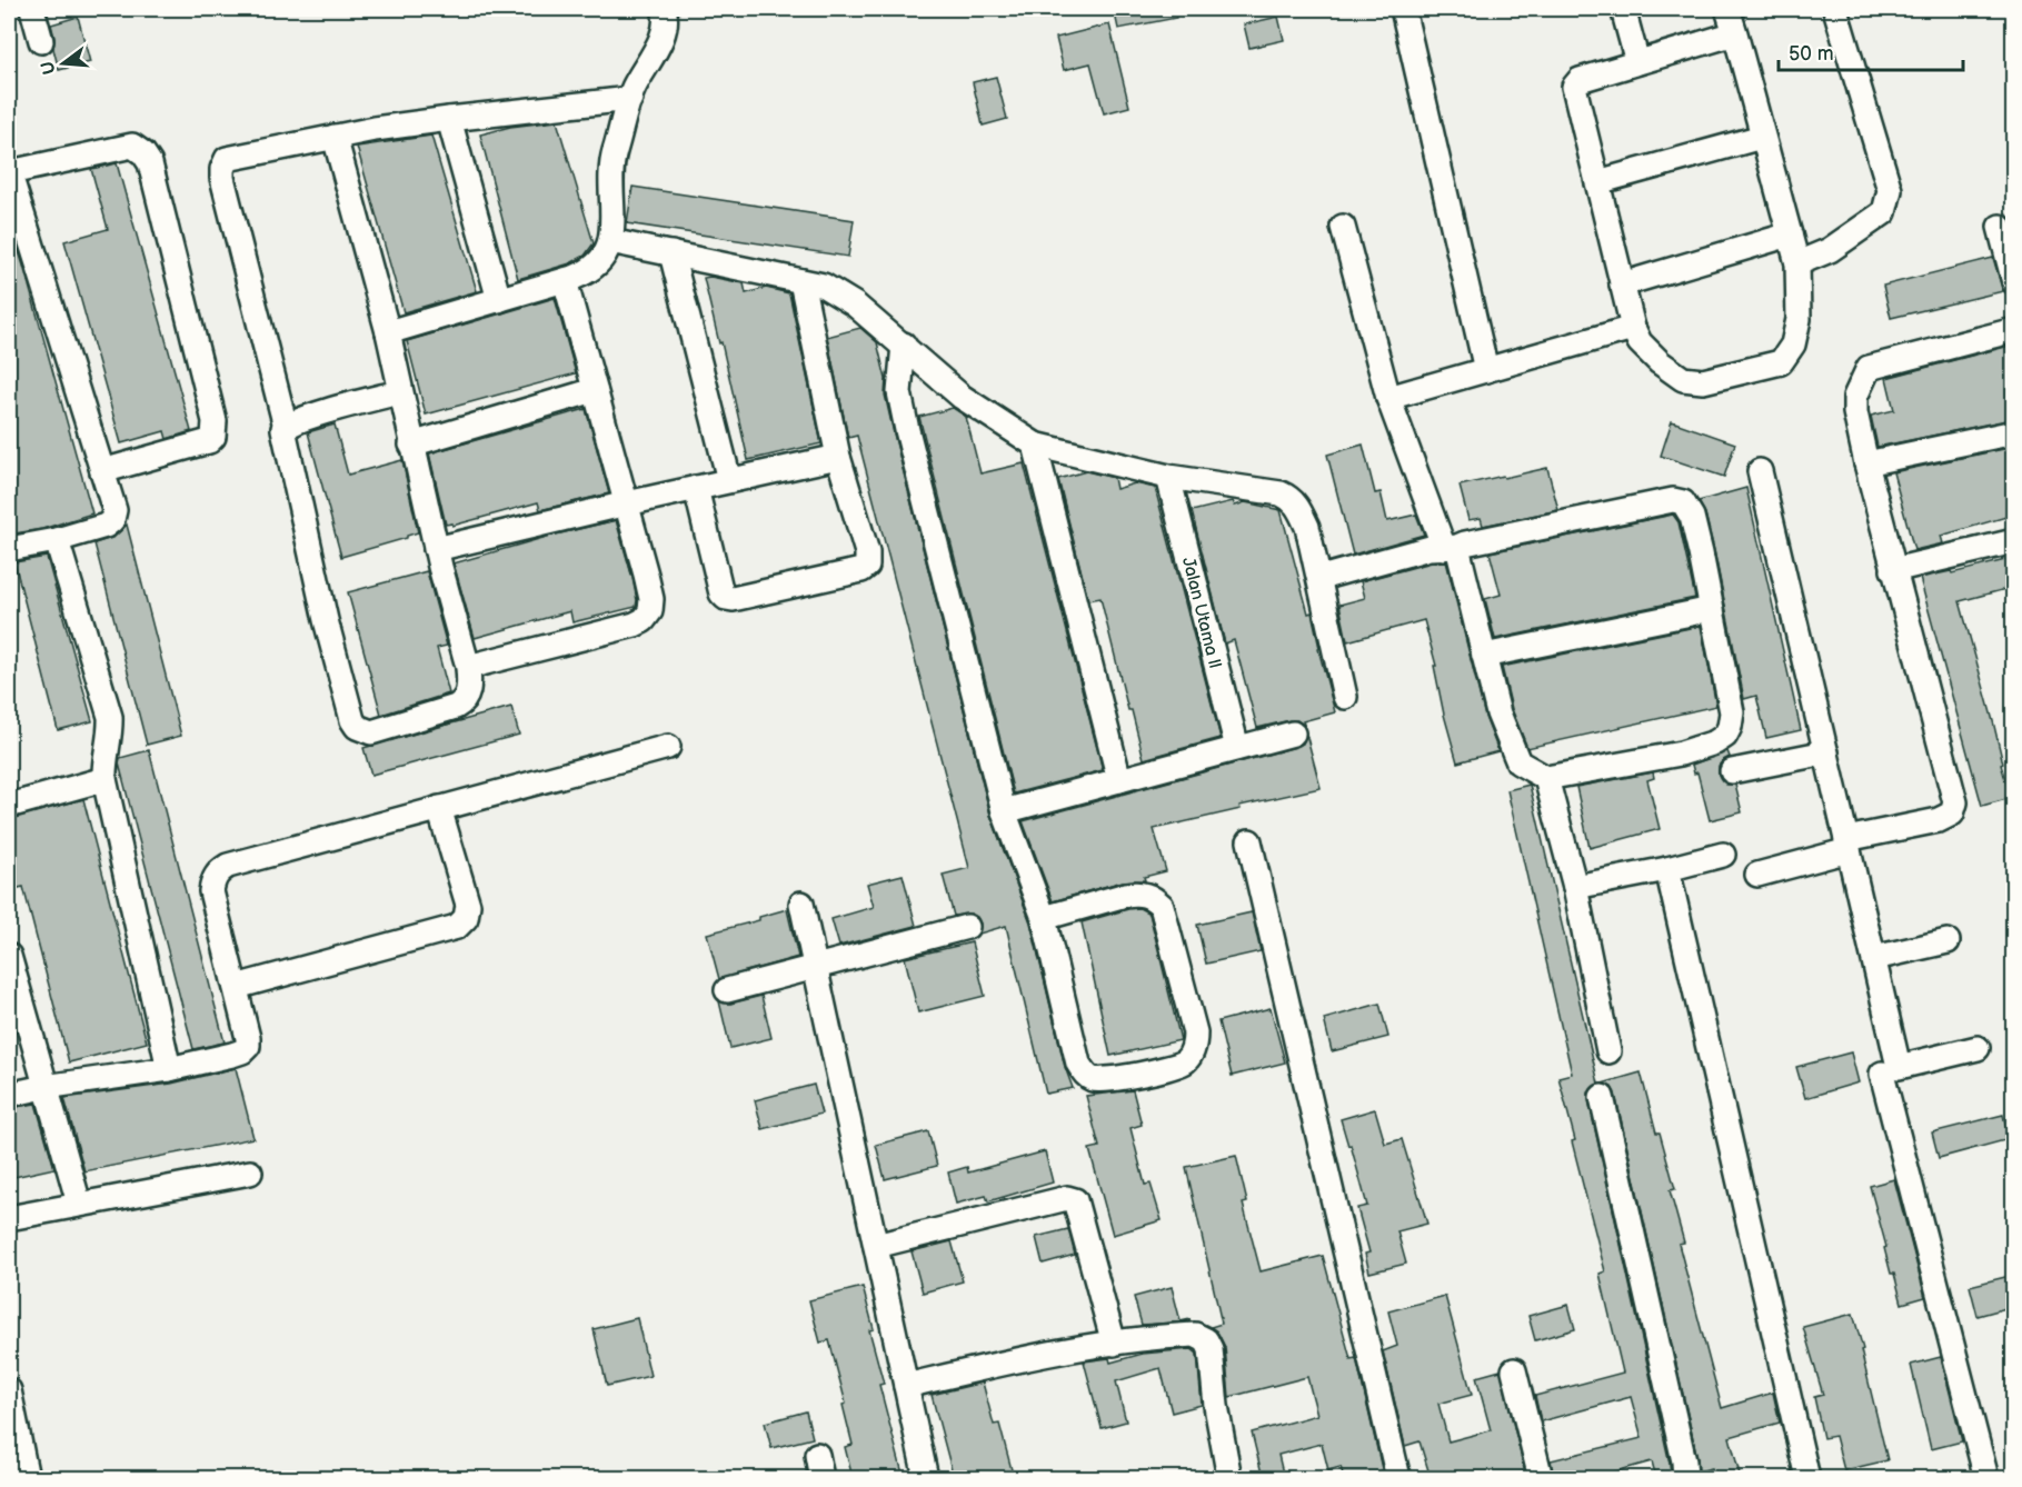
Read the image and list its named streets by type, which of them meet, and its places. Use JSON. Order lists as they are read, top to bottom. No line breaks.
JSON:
{"streets":{"street":["Jalan Utama ll"]},"scale_bar":"50 m","north":"left"}
